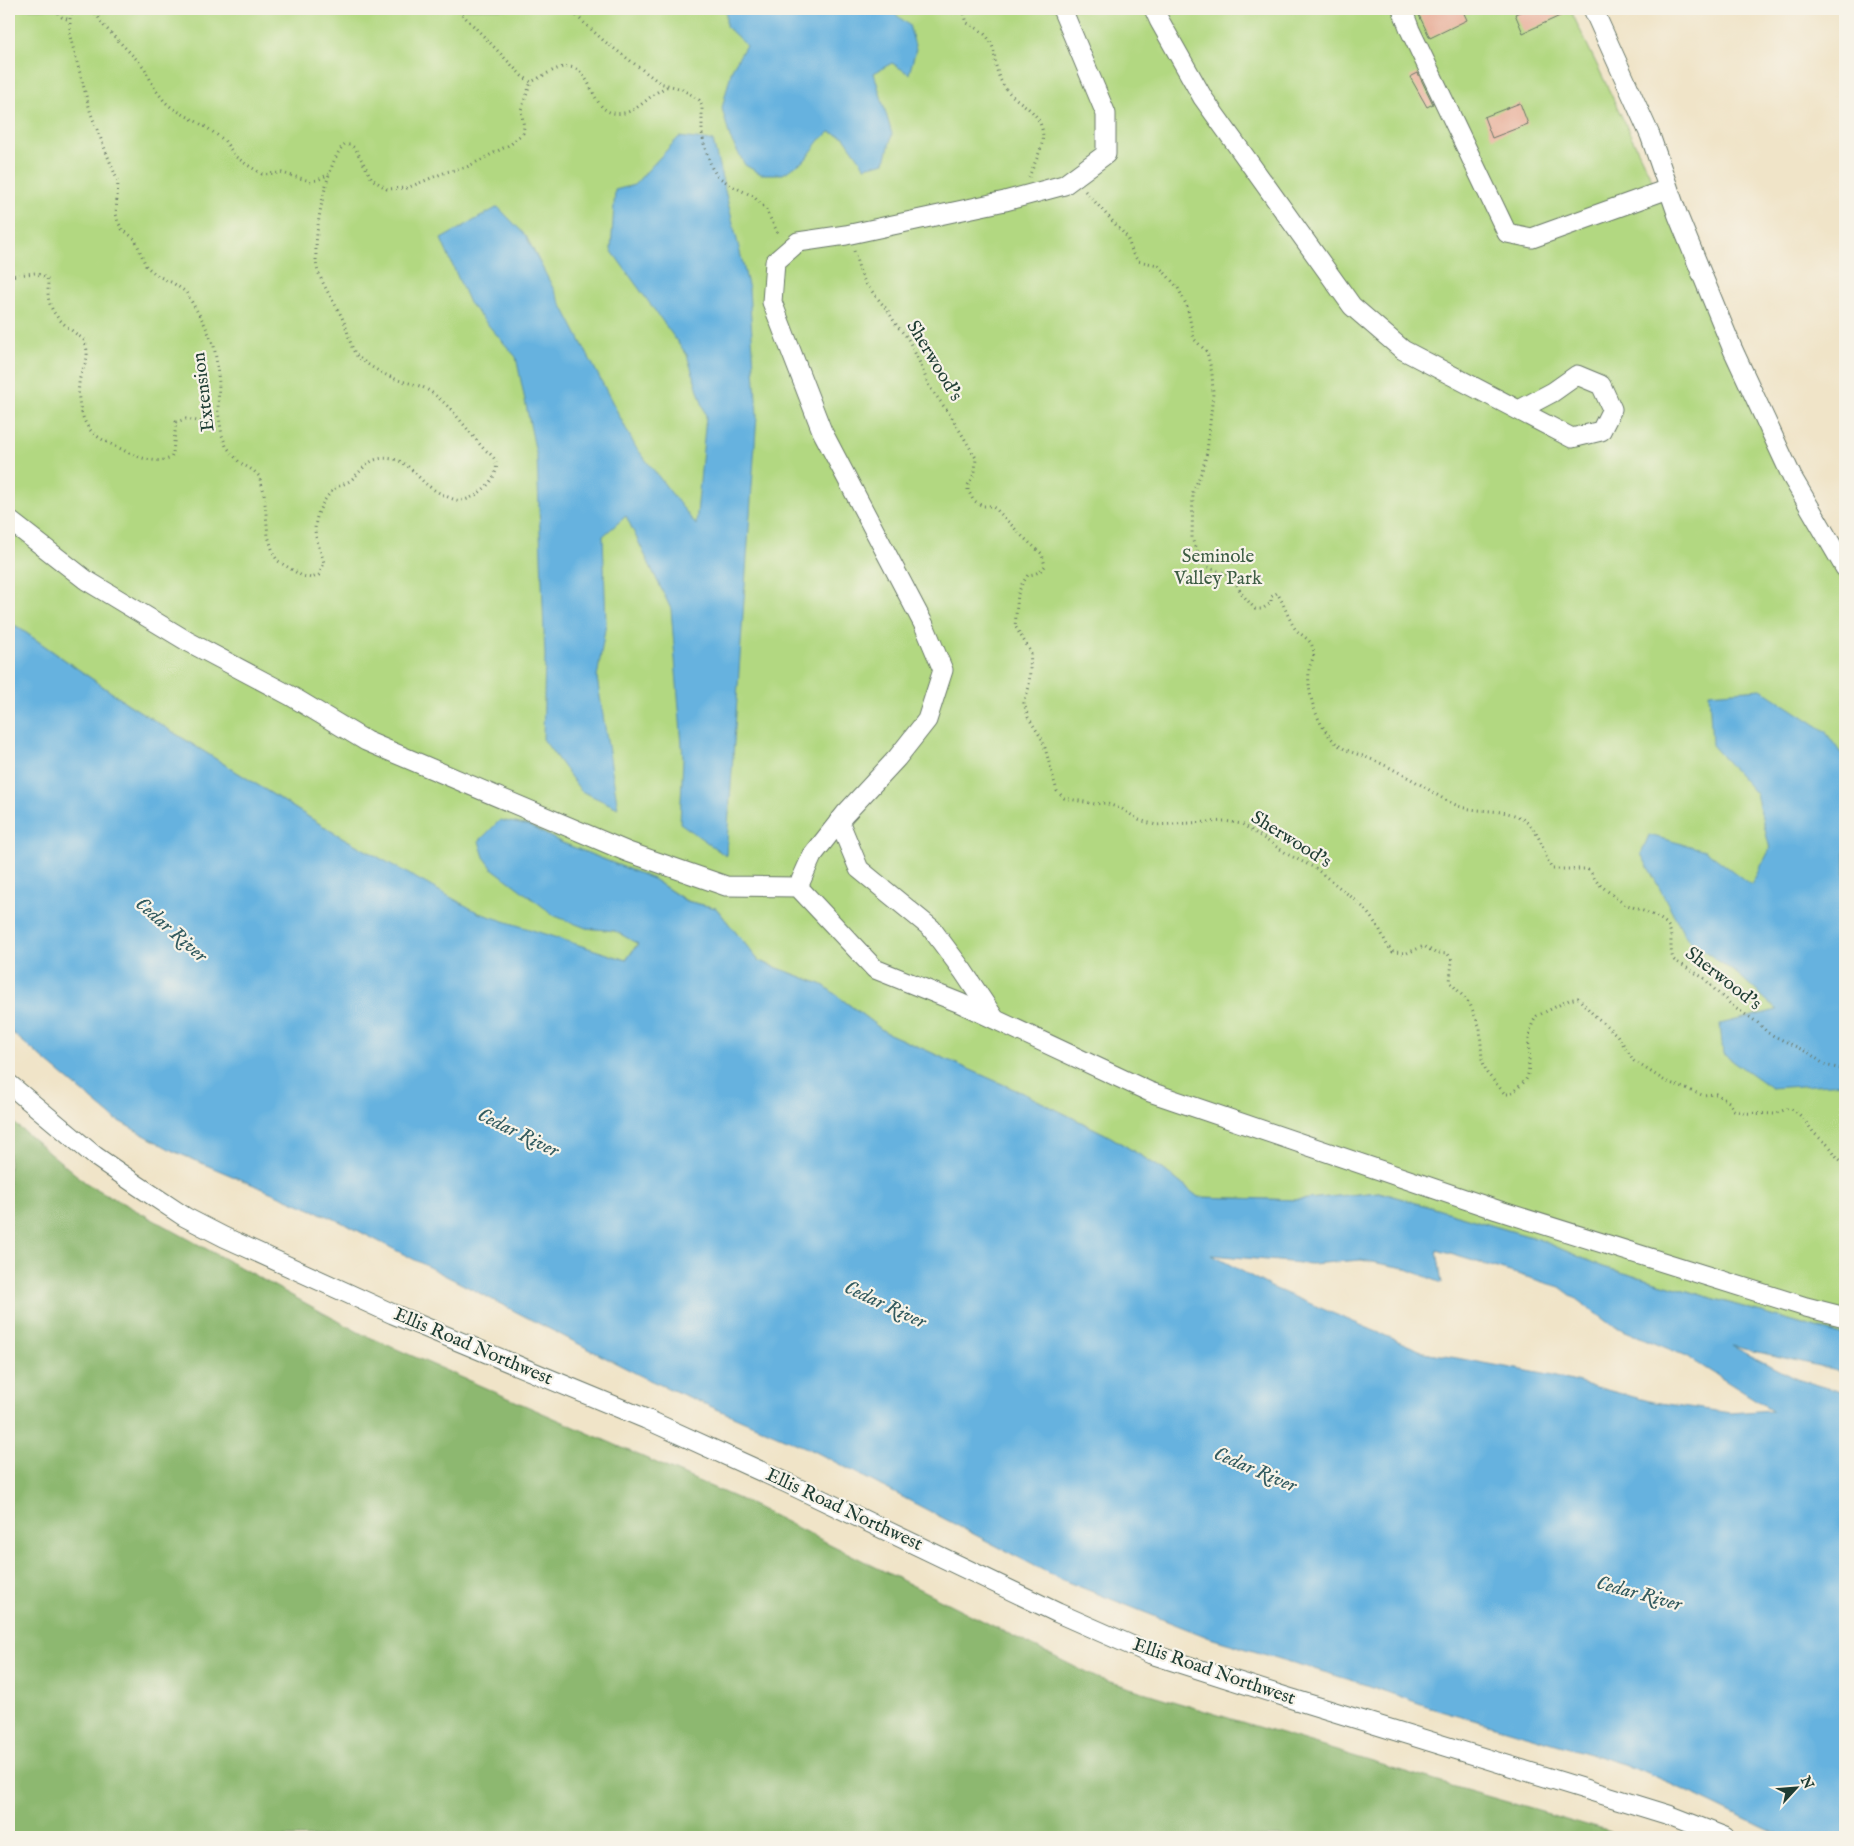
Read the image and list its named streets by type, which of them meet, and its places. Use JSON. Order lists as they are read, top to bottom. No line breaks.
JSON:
{"streets":{"street":["Ellis Road Northwest"],"path":["Sherwood's","Extension"]},"water":["Cedar River"],"parks":["Seminole Valley Park"],"north":"top right"}
